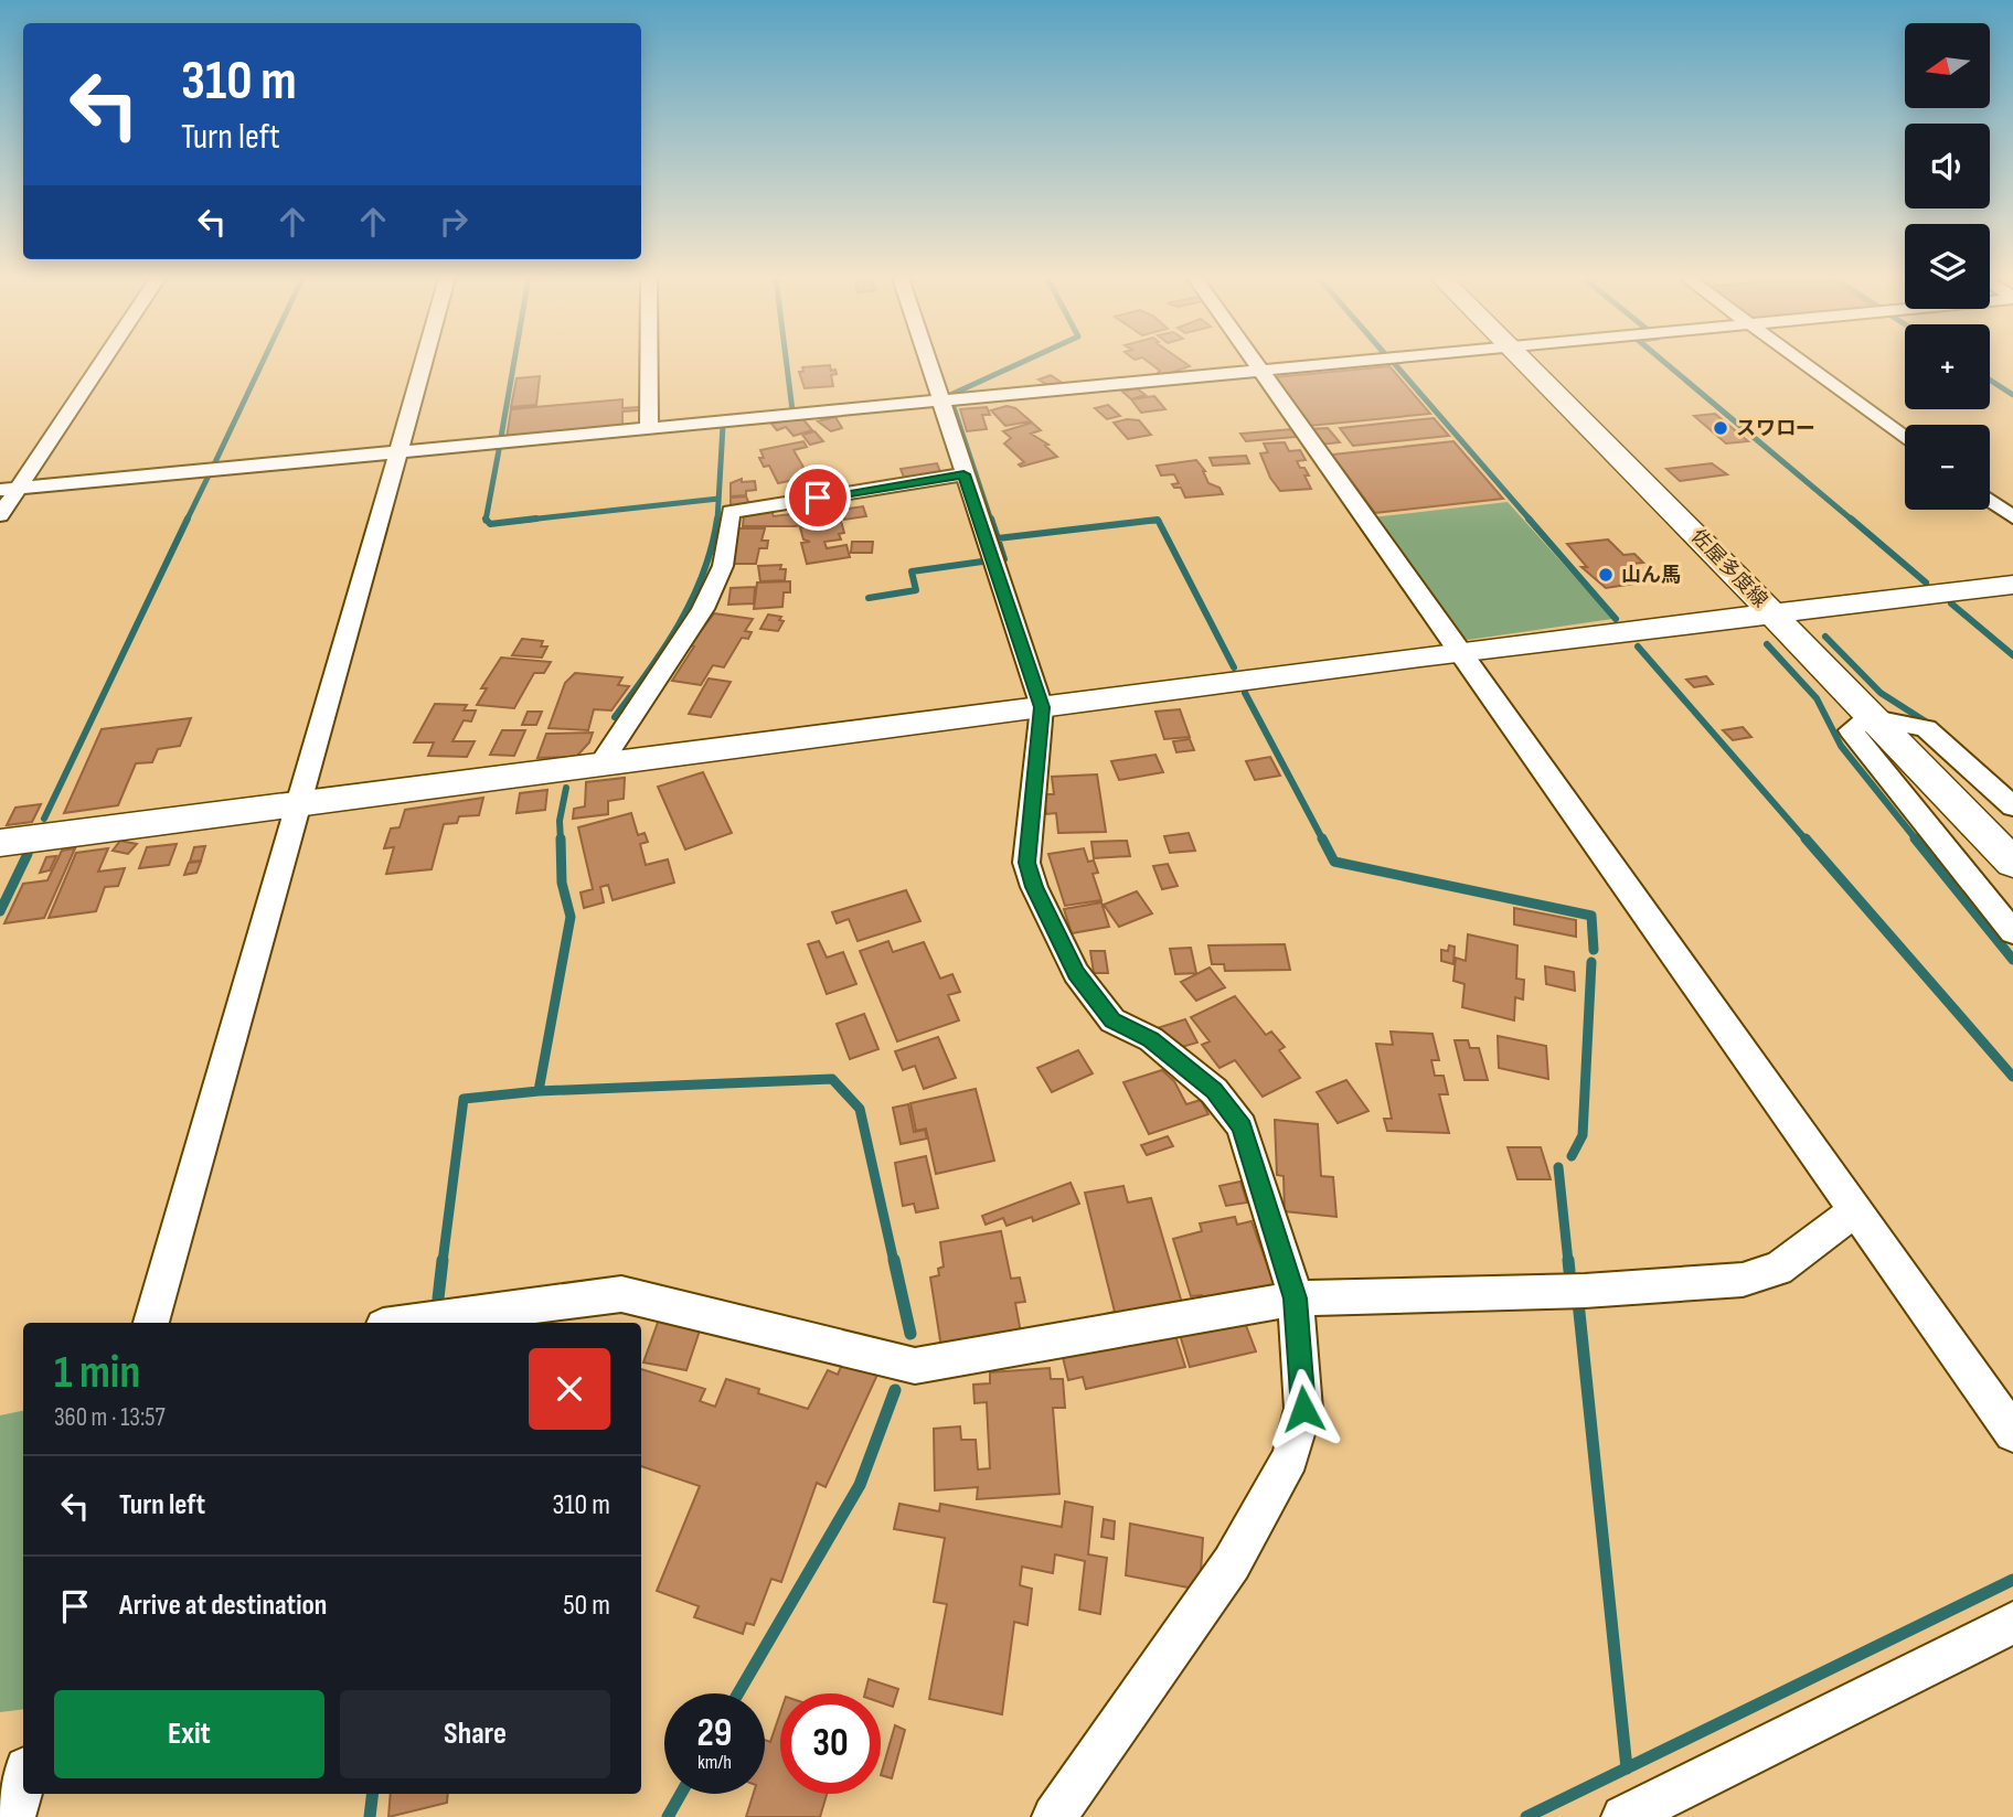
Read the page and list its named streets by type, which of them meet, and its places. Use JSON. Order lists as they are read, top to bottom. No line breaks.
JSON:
{"streets":{"street":["佐屋多度線"]},"places":["スワロー","山ん馬"],"north":"left","page":{"map_buttons":["+","−"],"turn":["310 m","Turn left"],"heading":["1 min","360 m · 13:57"],"list":[{"name":"Turn left","value":"310 m"},{"name":"Arrive at destination","value":"50 m"}],"buttons":["Exit","Share"],"speed":"29 km/h","limit":"30"}}
